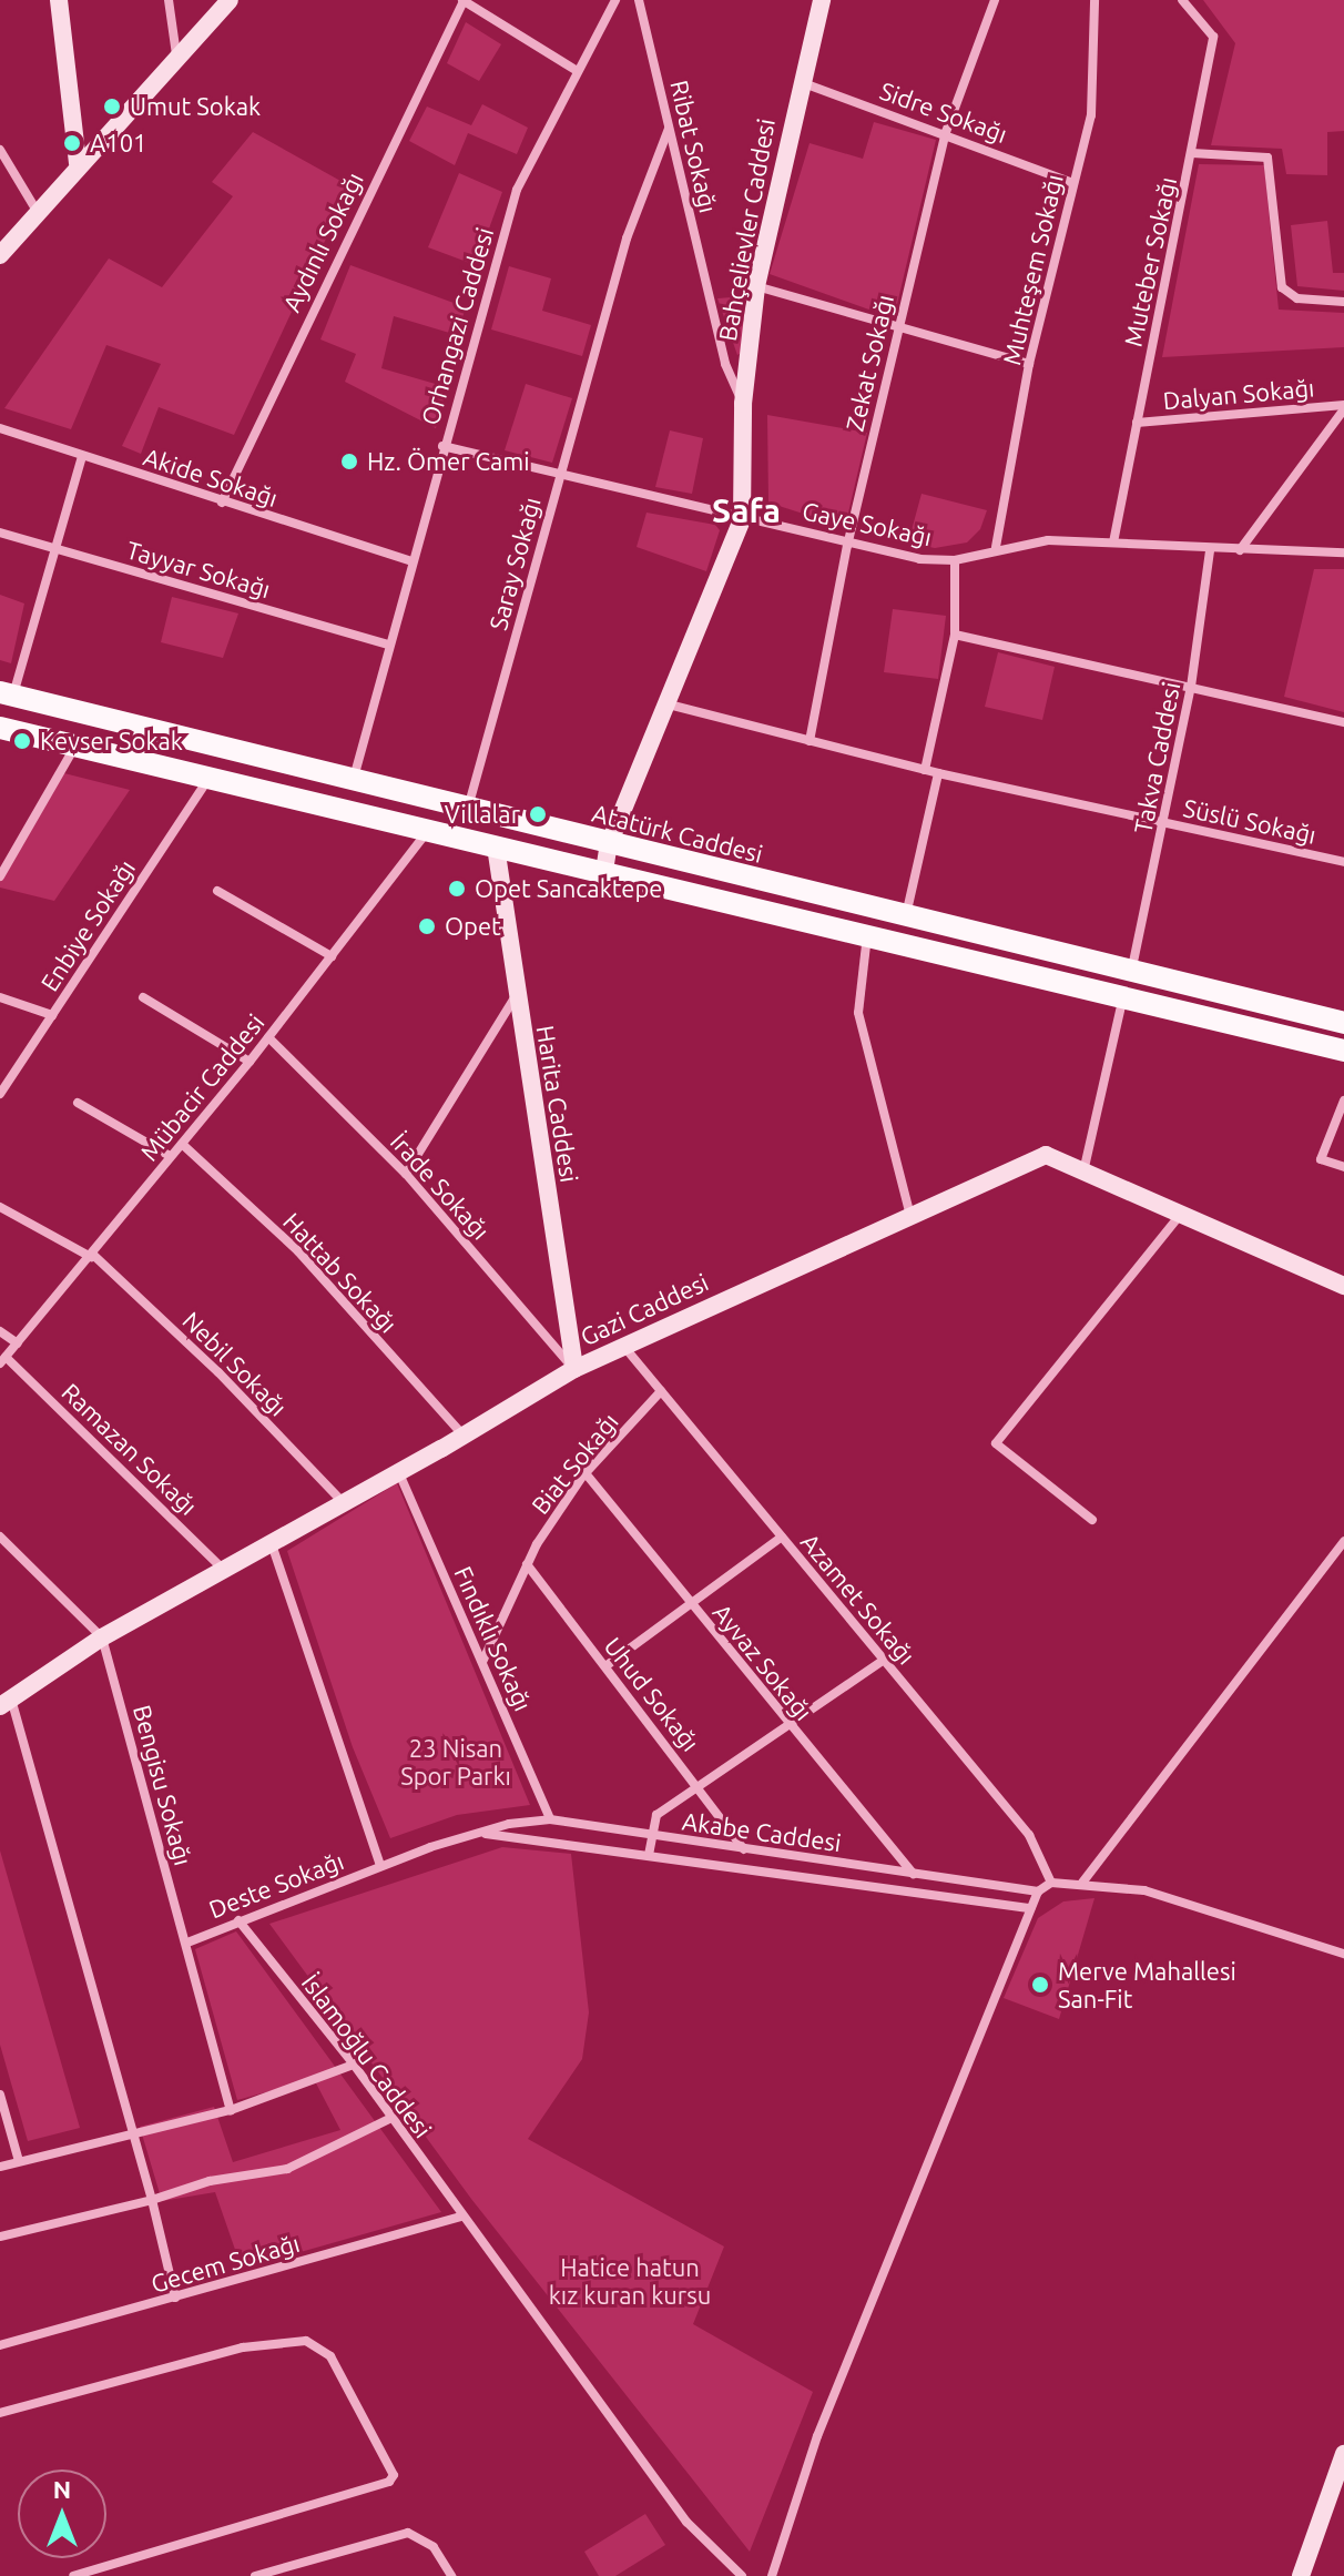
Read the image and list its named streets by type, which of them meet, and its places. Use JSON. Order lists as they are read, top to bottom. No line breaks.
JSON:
{"streets":{"main road":["Atatürk Caddesi"],"street":["Sidre Sokağı","Ribat Sokağı","Bahçelievler Caddesi","Aydınlı Sokağı","Muteber Sokağı","Muhteşem Sokağı","Orhangazi Caddesi","Zekat Sokağı","Dalyan Sokağı","Akide Sokağı","Gaye Sokağı","Saray Sokağı","Tayyar Sokağı","Takva Caddesi","Süslü Sokağı","Enbiye Sokağı","Mübacir Caddesi","Harita Caddesi","İrade Sokağı","Hattab Sokağı","Gazi Caddesi","Nebil Sokağı","Ramazan Sokağı","Biat Sokağı","Azamet Sokağı","Fındıklı Sokağı","Ayvaz Sokağı","Uhud Sokağı","Bengisu Sokağı","Akabe Caddesi","Deste Sokağı","İslamoğlu Caddesi","Gecem Sokağı"]},"crossings":[["Sidre Sokağı","Bahçelievler Caddesi"],["Sidre Sokağı","Muhteşem Sokağı"],["Sidre Sokağı","Zekat Sokağı"],["Ribat Sokağı","Bahçelievler Caddesi"],["Ribat Sokağı","Saray Sokağı"],["Bahçelievler Caddesi","Gaye Sokağı"],["Bahçelievler Caddesi","Süslü Sokağı"],["Bahçelievler Caddesi","Atatürk Caddesi"],["Aydınlı Sokağı","Akide Sokağı"],["Muteber Sokağı","Dalyan Sokağı"],["Muteber Sokağı","Gaye Sokağı"],["Muhteşem Sokağı","Gaye Sokağı"],["Orhangazi Caddesi","Akide Sokağı"],["Orhangazi Caddesi","Gaye Sokağı"],["Orhangazi Caddesi","Tayyar Sokağı"],["Orhangazi Caddesi","Atatürk Caddesi"],["Zekat Sokağı","Gaye Sokağı"],["Zekat Sokağı","Süslü Sokağı"],["Gaye Sokağı","Saray Sokağı"],["Gaye Sokağı","Takva Caddesi"],["Saray Sokağı","Atatürk Caddesi"],["Takva Caddesi","Süslü Sokağı"],["Takva Caddesi","Atatürk Caddesi"],["Mübacir Caddesi","İrade Sokağı"],["Mübacir Caddesi","Hattab Sokağı"],["Mübacir Caddesi","Nebil Sokağı"],["Mübacir Caddesi","Ramazan Sokağı"],["Harita Caddesi","İrade Sokağı"],["Harita Caddesi","Gazi Caddesi"],["İrade Sokağı","Gazi Caddesi"],["Hattab Sokağı","Gazi Caddesi"],["Gazi Caddesi","Nebil Sokağı"],["Gazi Caddesi","Ramazan Sokağı"],["Gazi Caddesi","Azamet Sokağı"],["Gazi Caddesi","Fındıklı Sokağı"],["Gazi Caddesi","Bengisu Sokağı"],["Biat Sokağı","Azamet Sokağı"],["Biat Sokağı","Fındıklı Sokağı"],["Biat Sokağı","Ayvaz Sokağı"],["Biat Sokağı","Uhud Sokağı"],["Fındıklı Sokağı","Akabe Caddesi"],["Ayvaz Sokağı","Akabe Caddesi"],["Uhud Sokağı","Akabe Caddesi"],["Bengisu Sokağı","Deste Sokağı"],["Akabe Caddesi","Deste Sokağı"],["Deste Sokağı","İslamoğlu Caddesi"],["İslamoğlu Caddesi","Gecem Sokağı"]],"districts":["Safa"],"parks":["23 Nisan Spor Parkı","Hatice hatun kız kuran kursu"],"places":["Umut Sokak","A101","Hz. Ömer Cami","Kevser Sokak","Villalar","Opet Sancaktepe","Opet","Merve Mahallesi San-Fit"],"north":"top"}
